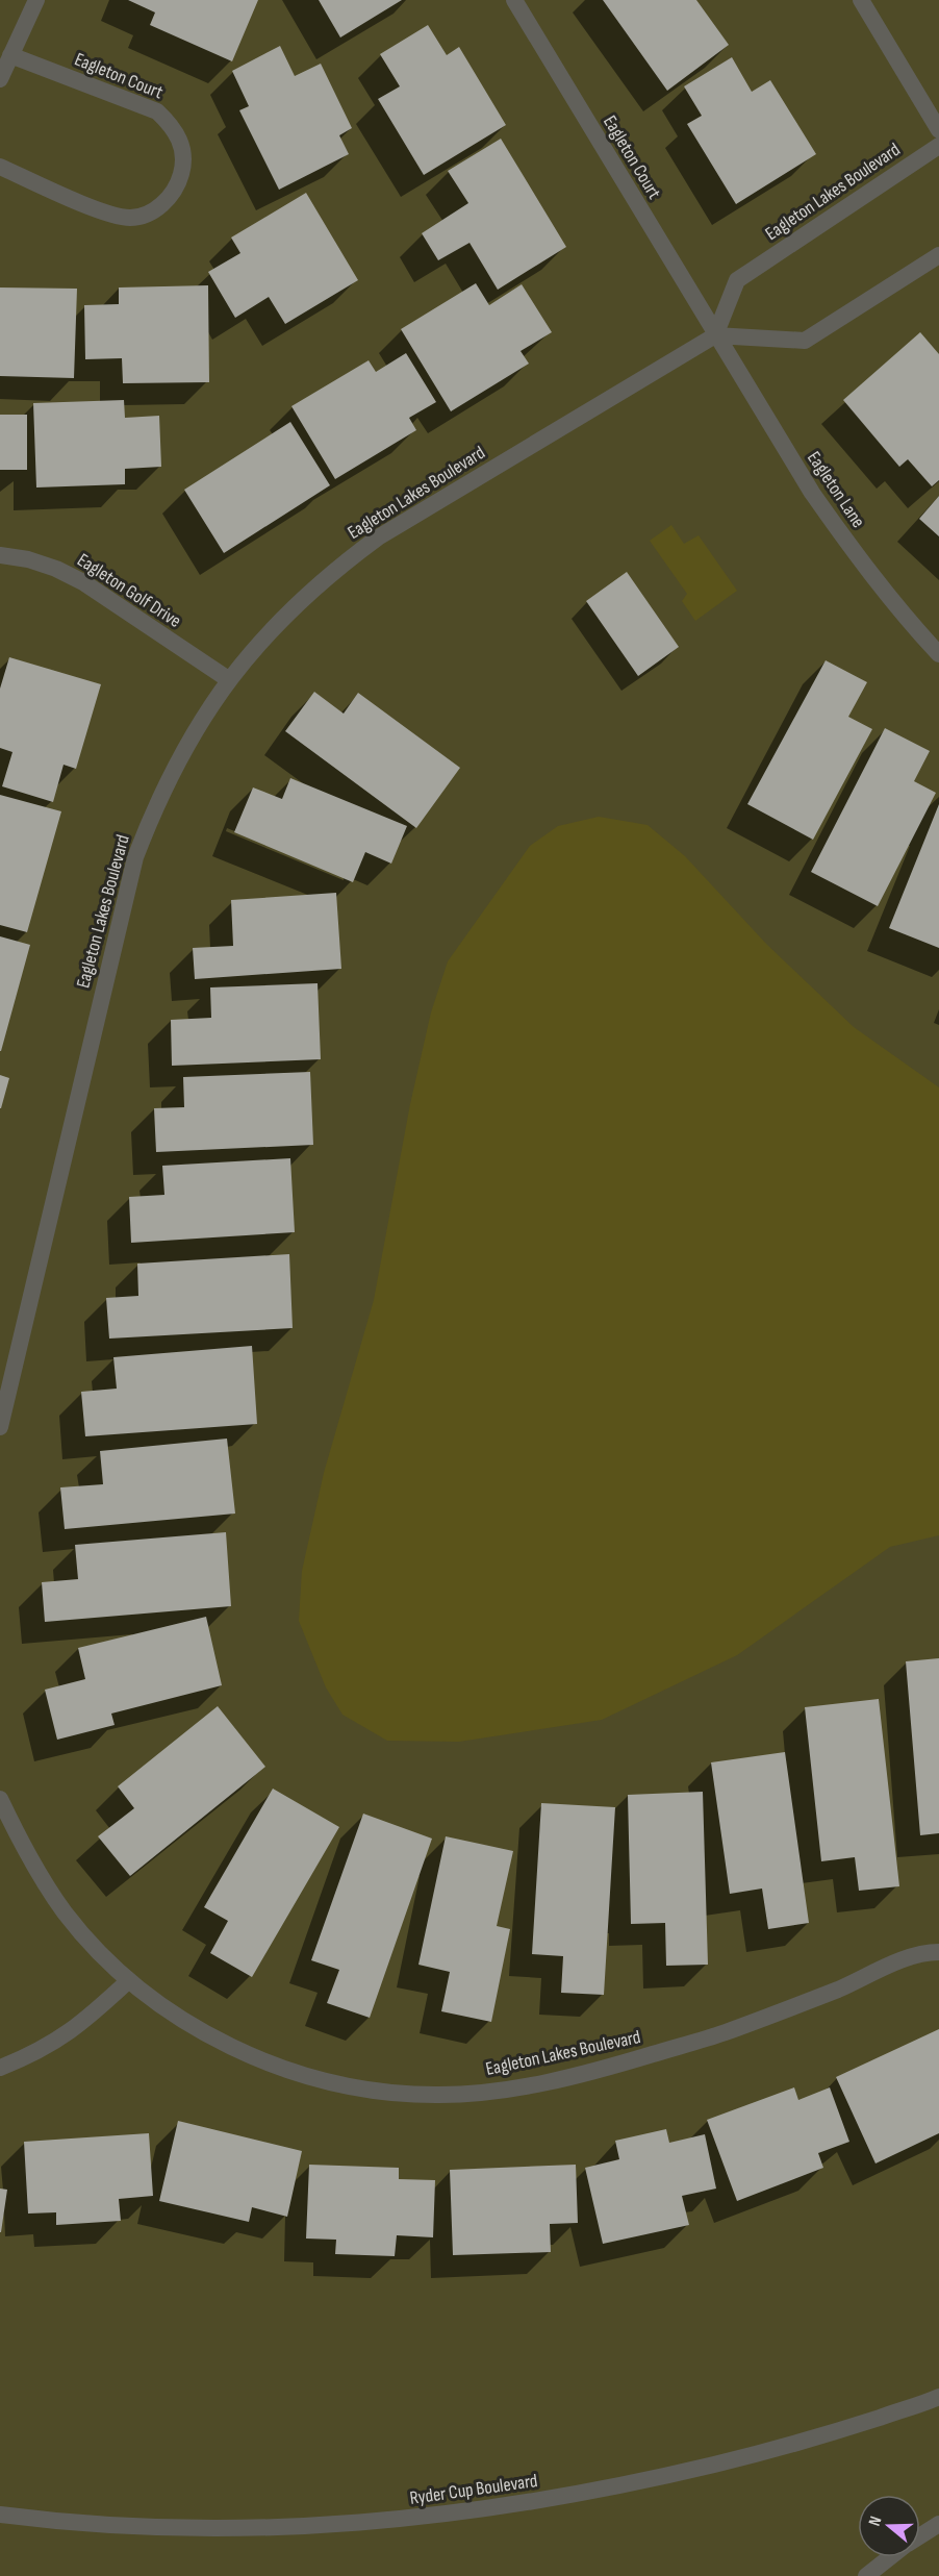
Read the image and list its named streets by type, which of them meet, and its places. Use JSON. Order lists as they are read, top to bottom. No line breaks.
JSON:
{"streets":{"street":["Eagleton Court","Eagleton Lakes Boulevard","Eagleton Lane","Eagleton Golf Drive","Ryder Cup Boulevard"]},"crossings":[["Eagleton Court","Eagleton Lakes Boulevard"],["Eagleton Court","Eagleton Lane"],["Eagleton Lakes Boulevard","Eagleton Lane"],["Eagleton Lakes Boulevard","Eagleton Golf Drive"]],"north":"left"}
